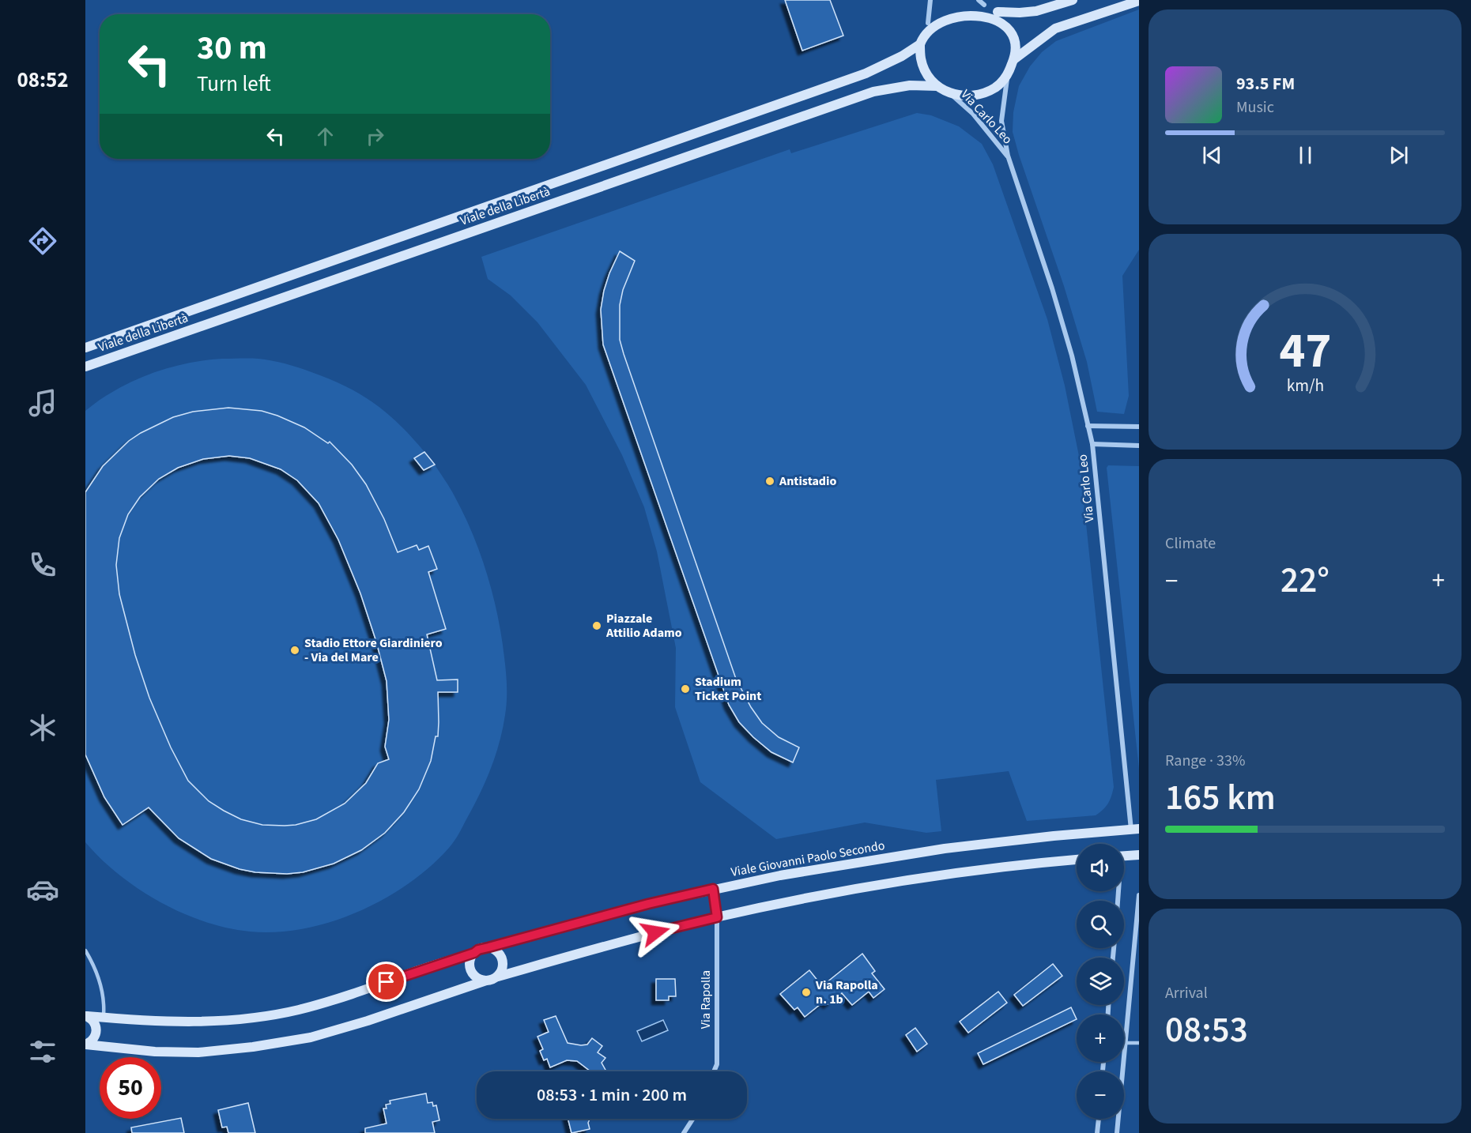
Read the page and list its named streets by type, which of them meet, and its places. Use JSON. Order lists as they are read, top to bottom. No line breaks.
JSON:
{"streets":{"main road":["Viale della Libertà","Viale Giovanni Paolo Secondo"],"street":["Via Carlo Leo","Via Rapolla"]},"crossings":[["Via Carlo Leo","Viale della Libertà"],["Via Carlo Leo","Viale Giovanni Paolo Secondo"],["Viale Giovanni Paolo Secondo","Via Rapolla"]],"places":["Antistadio","Piazzale Attilio Adamo","Stadio Ettore Giardiniero - Via del Mare","Stadium Ticket Point","Via Rapolla n. 1b"],"page":{"tabs":"08:52","turn":["30 m","Turn left"],"song":["93.5 FM","Music"],"tile":["Climate",["Range · 33%","165 km"],["Arrival","08:53"]],"heat":["−","22°","+"],"map_buttons":["+","−"],"limit":"50","trip":"08:53 · 1 min · 200 m","gauge":["47","km/h"]}}
